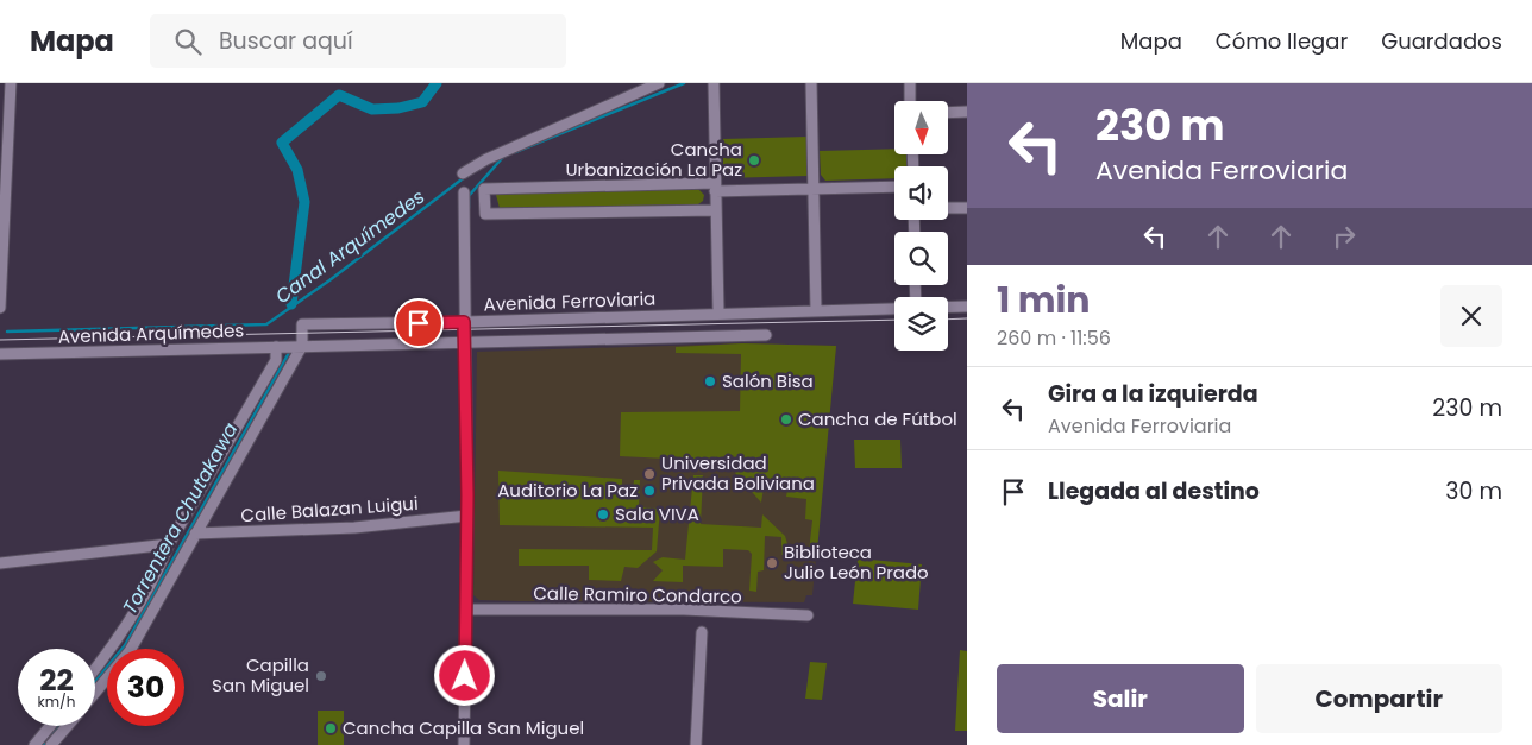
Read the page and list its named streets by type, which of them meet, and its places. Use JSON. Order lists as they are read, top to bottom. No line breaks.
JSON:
{"streets":{"street":["Avenida Ferroviaria","Avenida Arquímedes","Calle Balazan Luigui","Calle Ramiro Condarco"]},"crossings":[["Avenida Ferroviaria","Avenida Arquímedes"]],"water":["Canal Arquímedes","Torrentera Chutakawa"],"places":["Cancha Urbanización La Paz","Salón Bisa","Cancha de Fútbol","Universidad Privada Boliviana","Auditorio La Paz","Sala VIVA","Biblioteca Julio León Prado","Capilla San Miguel","Cancha Capilla San Miguel"],"north":"bottom","page":{"header":"Mapa","search":"Buscar aquí","nav":["Mapa","Cómo llegar","Guardados"],"turn":["230 m","Avenida Ferroviaria"],"heading":["1 min","260 m · 11:56"],"list":[{"name":"Gira a la izquierda","note":"Avenida Ferroviaria","value":"230 m"},{"name":"Llegada al destino","value":"30 m"}],"speed":"22 km/h","limit":"30","buttons":["Salir","Compartir"]}}
